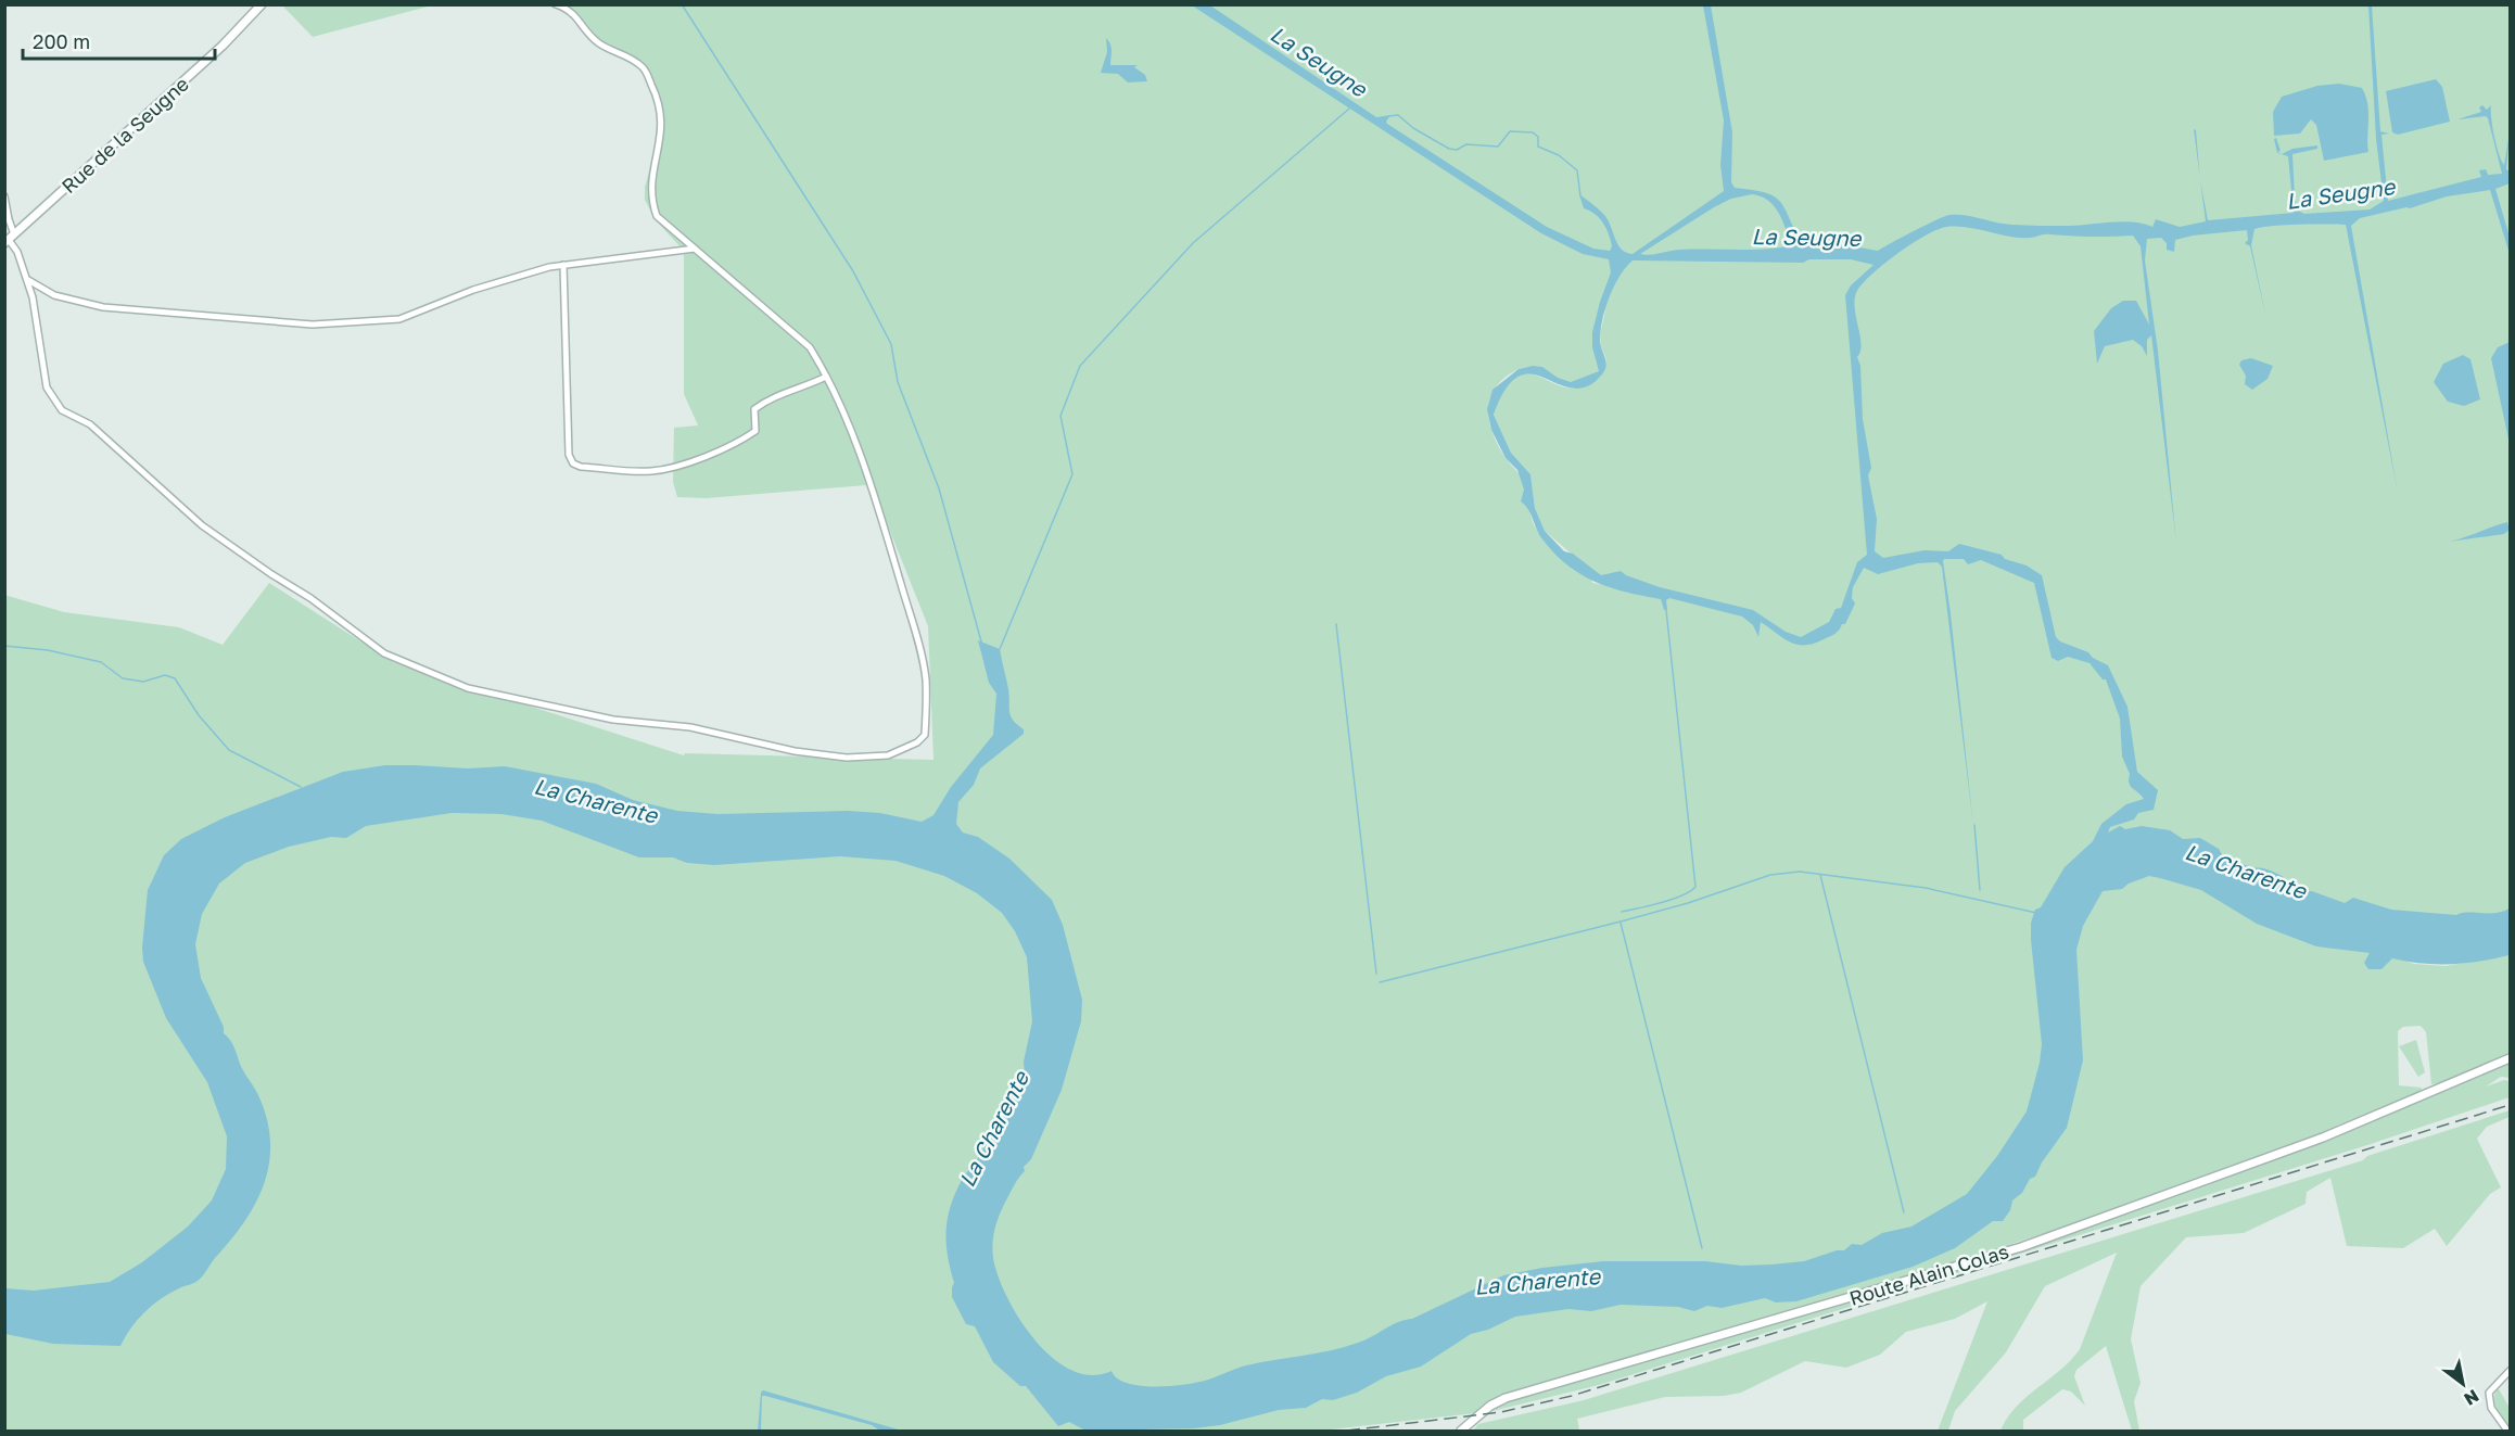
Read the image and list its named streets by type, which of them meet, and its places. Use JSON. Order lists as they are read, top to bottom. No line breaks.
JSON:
{"streets":{"street":["Rue de la Seugne","Route Alain Colas"]},"water":["La Seugne","La Charente"],"scale_bar":"200 m","north":"bottom right"}
